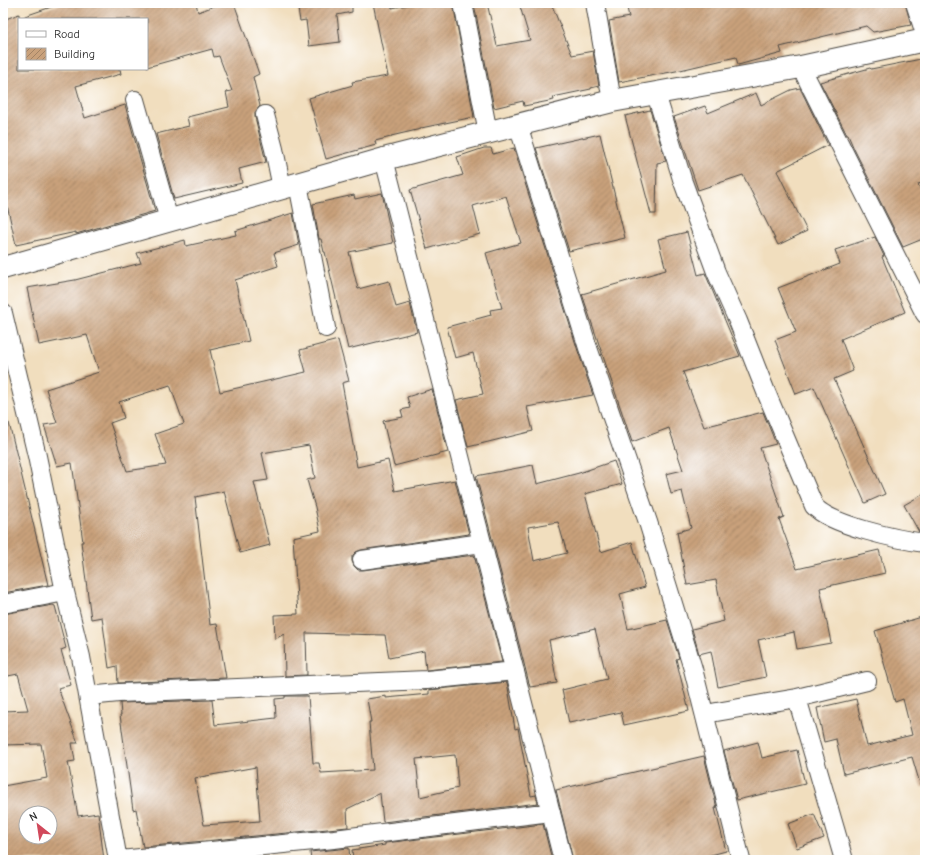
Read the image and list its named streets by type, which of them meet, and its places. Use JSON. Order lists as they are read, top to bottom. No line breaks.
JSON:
{"legend":["Road","Building"],"north":"top left"}
